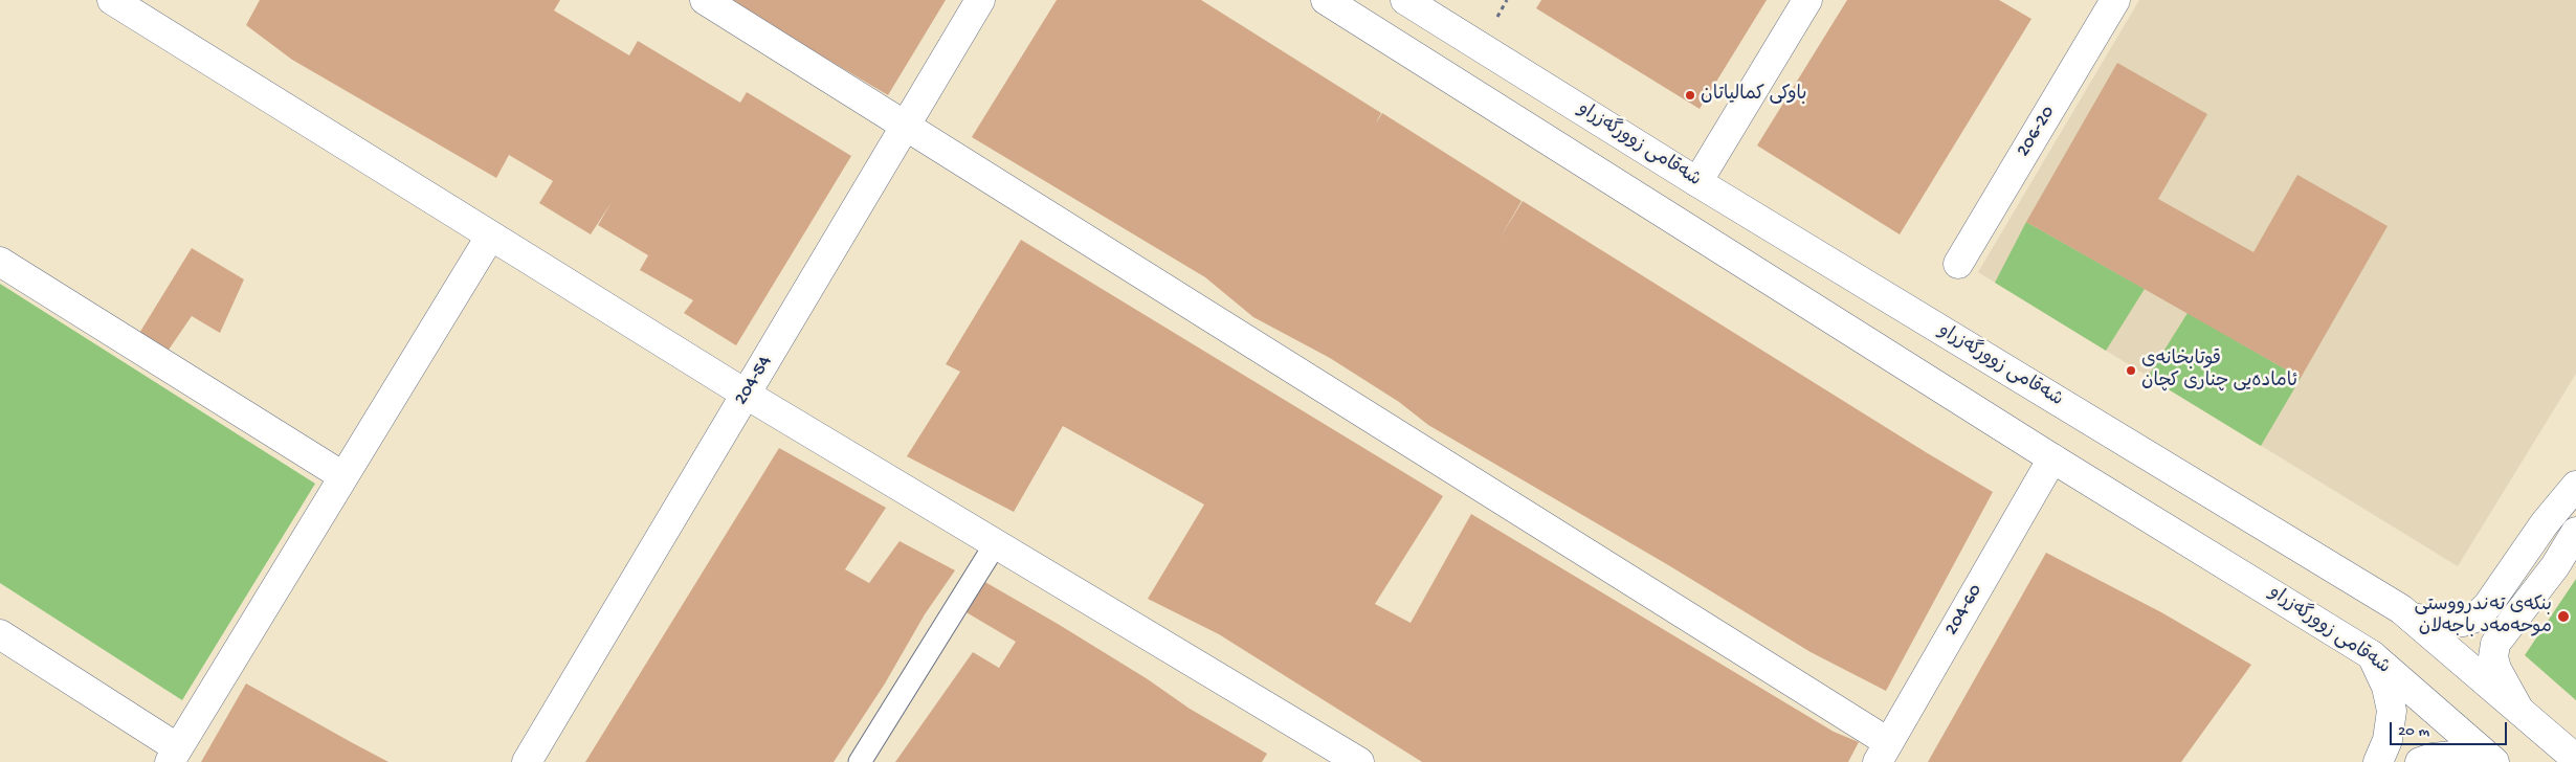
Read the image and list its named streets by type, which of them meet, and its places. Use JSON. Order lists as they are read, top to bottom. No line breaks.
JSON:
{"streets":{"street":["206-20","شەقامی زوورگەزراو","204-54","204-60"]},"crossings":[["شەقامی زوورگەزراو","204-60"]],"places":["باوکی کمالیاتان","قوتابخانەی ئامادەیی چناری کچان","بنکەی تەندرووستی موحەمەد باجەلان"],"scale_bar":"20 m"}
